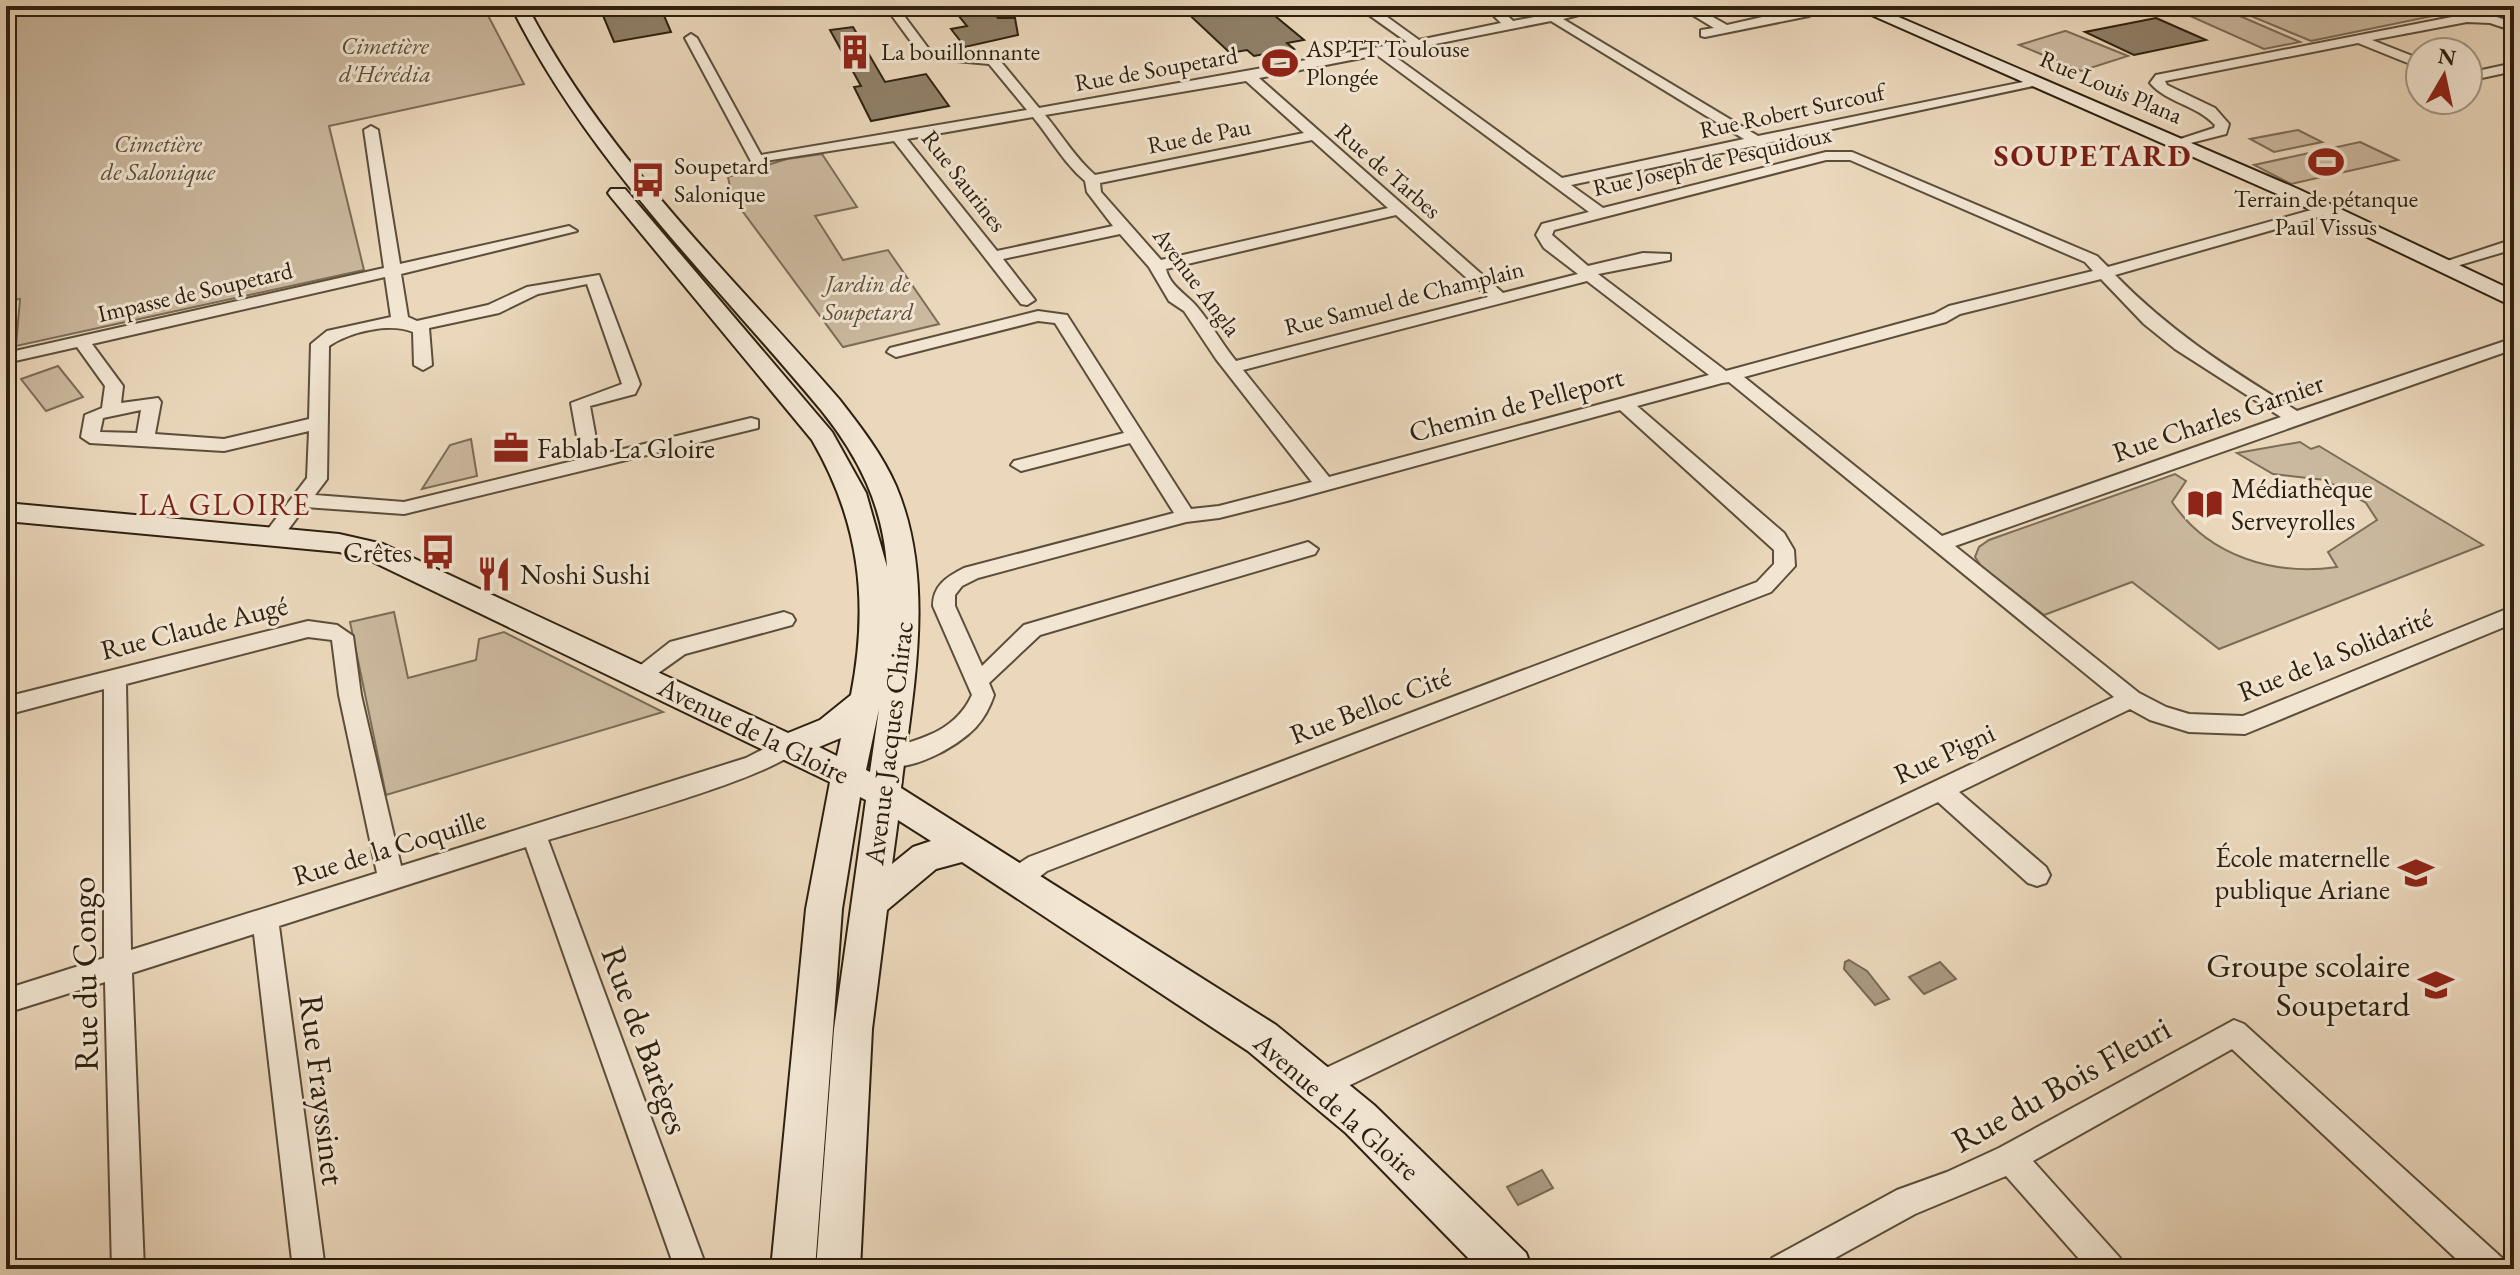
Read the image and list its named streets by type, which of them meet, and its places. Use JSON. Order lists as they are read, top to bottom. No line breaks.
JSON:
{"streets":{"main road":["Rue Louis Plana","Avenue de la Gloire","Avenue Jacques Chirac"],"street":["Rue de Soupetard","Rue Robert Surcouf","Rue de Pau","Rue Joseph de Pesquidoux","Rue de Tarbes","Rue Saurines","Avenue Angla","Impasse de Soupetard","Rue Samuel de Champlain","Chemin de Pelleport","Rue Charles Garnier","Rue Claude Augé","Rue de la Solidarité","Rue Belloc Cité","Rue Pigni","Rue de la Coquille","Rue du Congo","Rue de Barèges","Rue du Bois Fleuri","Rue Frayssinet"]},"crossings":[["Rue de Soupetard","Rue de Tarbes"],["Rue de Soupetard","Rue Saurines"],["Rue de Soupetard","Avenue Angla"],["Rue Louis Plana","Rue Robert Surcouf"],["Rue Louis Plana","Chemin de Pelleport"],["Rue de Pau","Rue de Tarbes"],["Rue de Pau","Avenue Angla"],["Rue Joseph de Pesquidoux","Rue Samuel de Champlain"],["Rue Joseph de Pesquidoux","Chemin de Pelleport"],["Rue Joseph de Pesquidoux","Rue Charles Garnier"],["Rue de Tarbes","Rue Samuel de Champlain"],["Rue Saurines","Avenue Angla"],["Avenue Angla","Rue Samuel de Champlain"],["Avenue Angla","Chemin de Pelleport"],["Chemin de Pelleport","Rue Belloc Cité"],["Chemin de Pelleport","Avenue Jacques Chirac"],["Rue Claude Augé","Rue de la Coquille"],["Rue Claude Augé","Rue du Congo"],["Rue de la Solidarité","Rue Pigni"],["Rue Belloc Cité","Avenue de la Gloire"],["Avenue de la Gloire","Avenue Jacques Chirac"],["Avenue de la Gloire","Rue Pigni"],["Avenue de la Gloire","Rue de la Coquille"],["Rue de la Coquille","Rue du Congo"],["Rue de la Coquille","Rue de Barèges"],["Rue de la Coquille","Rue Frayssinet"]],"districts":["SOUPETARD","LA GLOIRE"],"parks":["Cimetière d'Hérédia","Cimetière de Salonique","Jardin de Soupetard"],"places":{"building":["La bouillonnante"],"sports":["ASPTT Toulouse Plongée","Terrain de pétanque Paul Vissus"],"bus stop":["Soupetard Salonique","Crêtes"],"office":["Fablab La Gloire"],"library":["Médiathèque Serveyrolles"],"restaurant":["Noshi Sushi"],"school or university":["École maternelle publique Ariane","Groupe scolaire Soupetard"]},"north":"top"}
